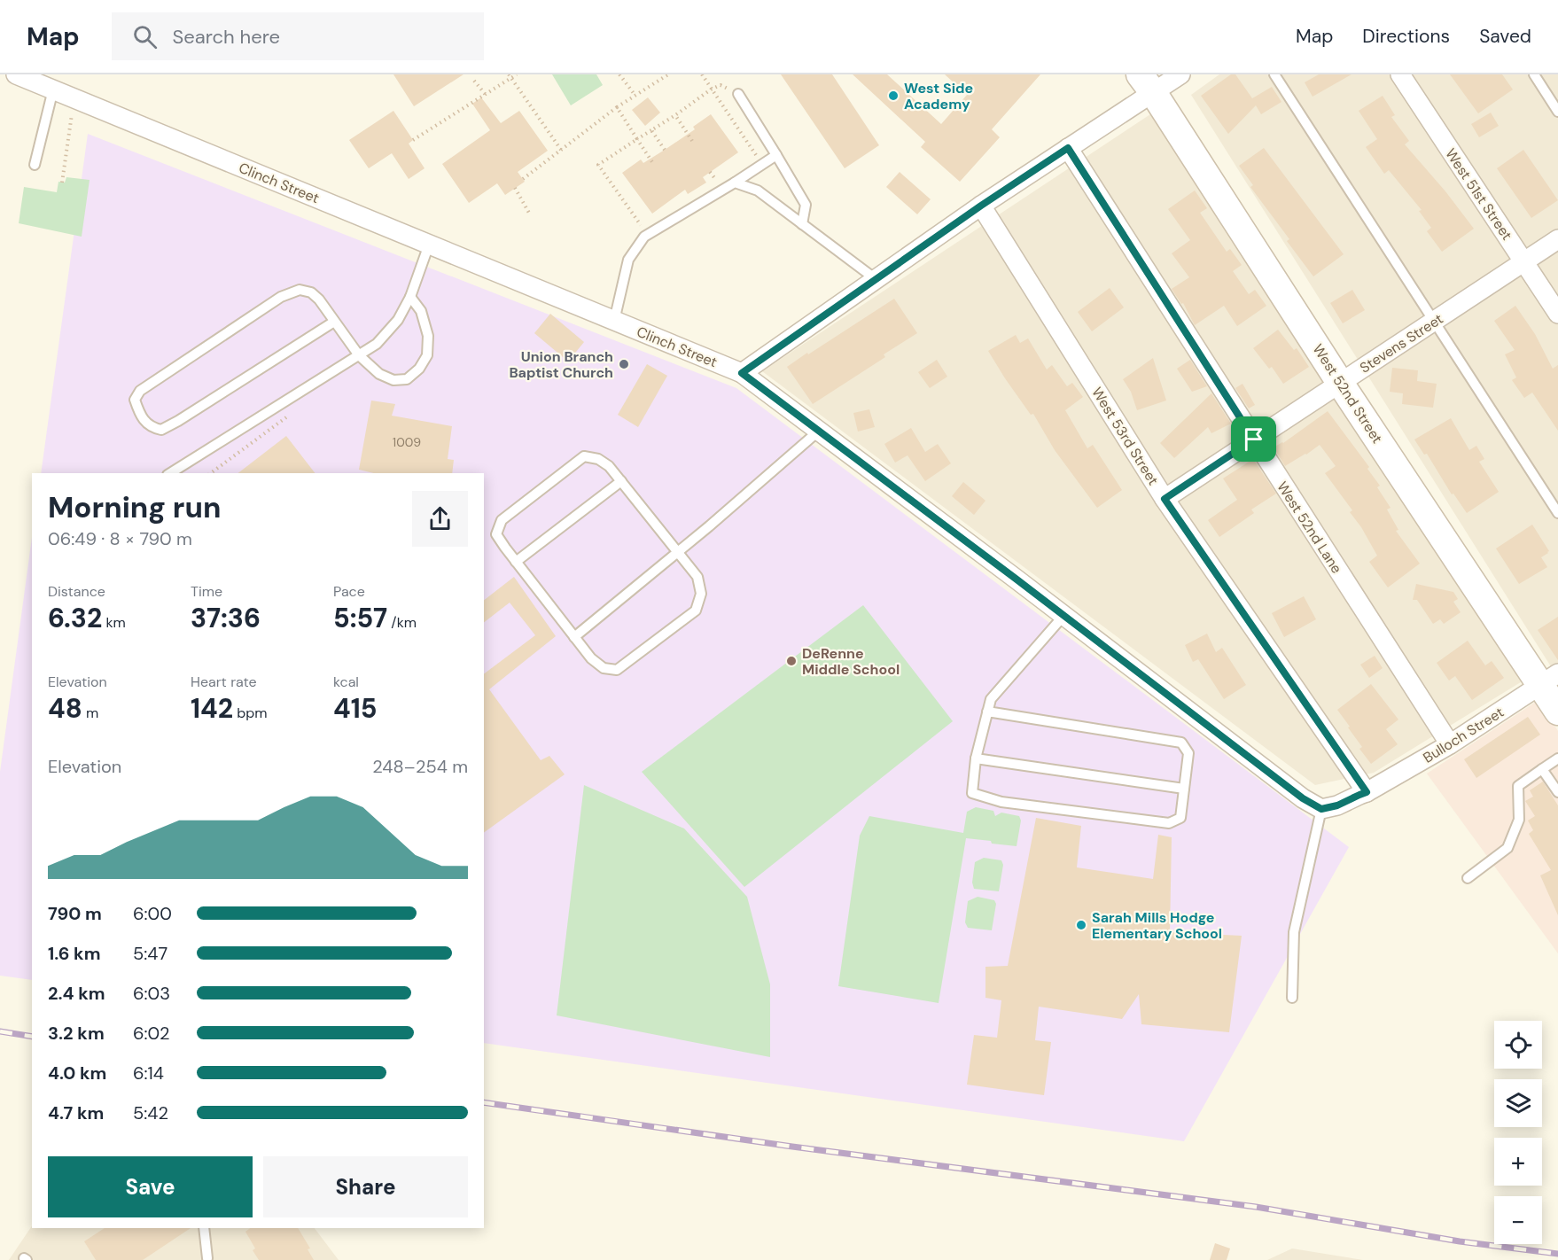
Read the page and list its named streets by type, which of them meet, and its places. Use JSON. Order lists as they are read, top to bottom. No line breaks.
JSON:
{"streets":{"main road":["West 52nd Street"],"street":["Clinch Street","West 51st Street","Stevens Street","West 53rd Street","West 52nd Lane","Bulloch Street"]},"crossings":[["West 51st Street","Stevens Street"],["Stevens Street","West 52nd Street"],["Stevens Street","West 53rd Street"],["Stevens Street","West 52nd Lane"],["West 52nd Street","Bulloch Street"],["West 53rd Street","Bulloch Street"],["West 52nd Lane","Bulloch Street"]],"places":["West Side Academy","Union Branch Baptist Church","DeRenne Middle School","Sarah Mills Hodge Elementary School"],"house_numbers":["1009"],"page":{"header":"Map","search":"Search here","nav":["Map","Directions","Saved"],"heading":["Morning run","06:49 · 8 × 790 m"],"stats":[["Distance","6.32 km"],["Time","37:36"],["Pace","5:57 /km"],["Elevation","48 m"],["Heart rate","142 bpm"],["kcal","415"]],"chart":["Elevation","248–254 m"],"list":[{"name":"790 m","note":"6:00"},{"name":"1.6 km","note":"5:47"},{"name":"2.4 km","note":"6:03"},{"name":"3.2 km","note":"6:02"},{"name":"4.0 km","note":"6:14"},{"name":"4.7 km","note":"5:42"}],"map_buttons":["+","−"],"buttons":["Save","Share"]}}
